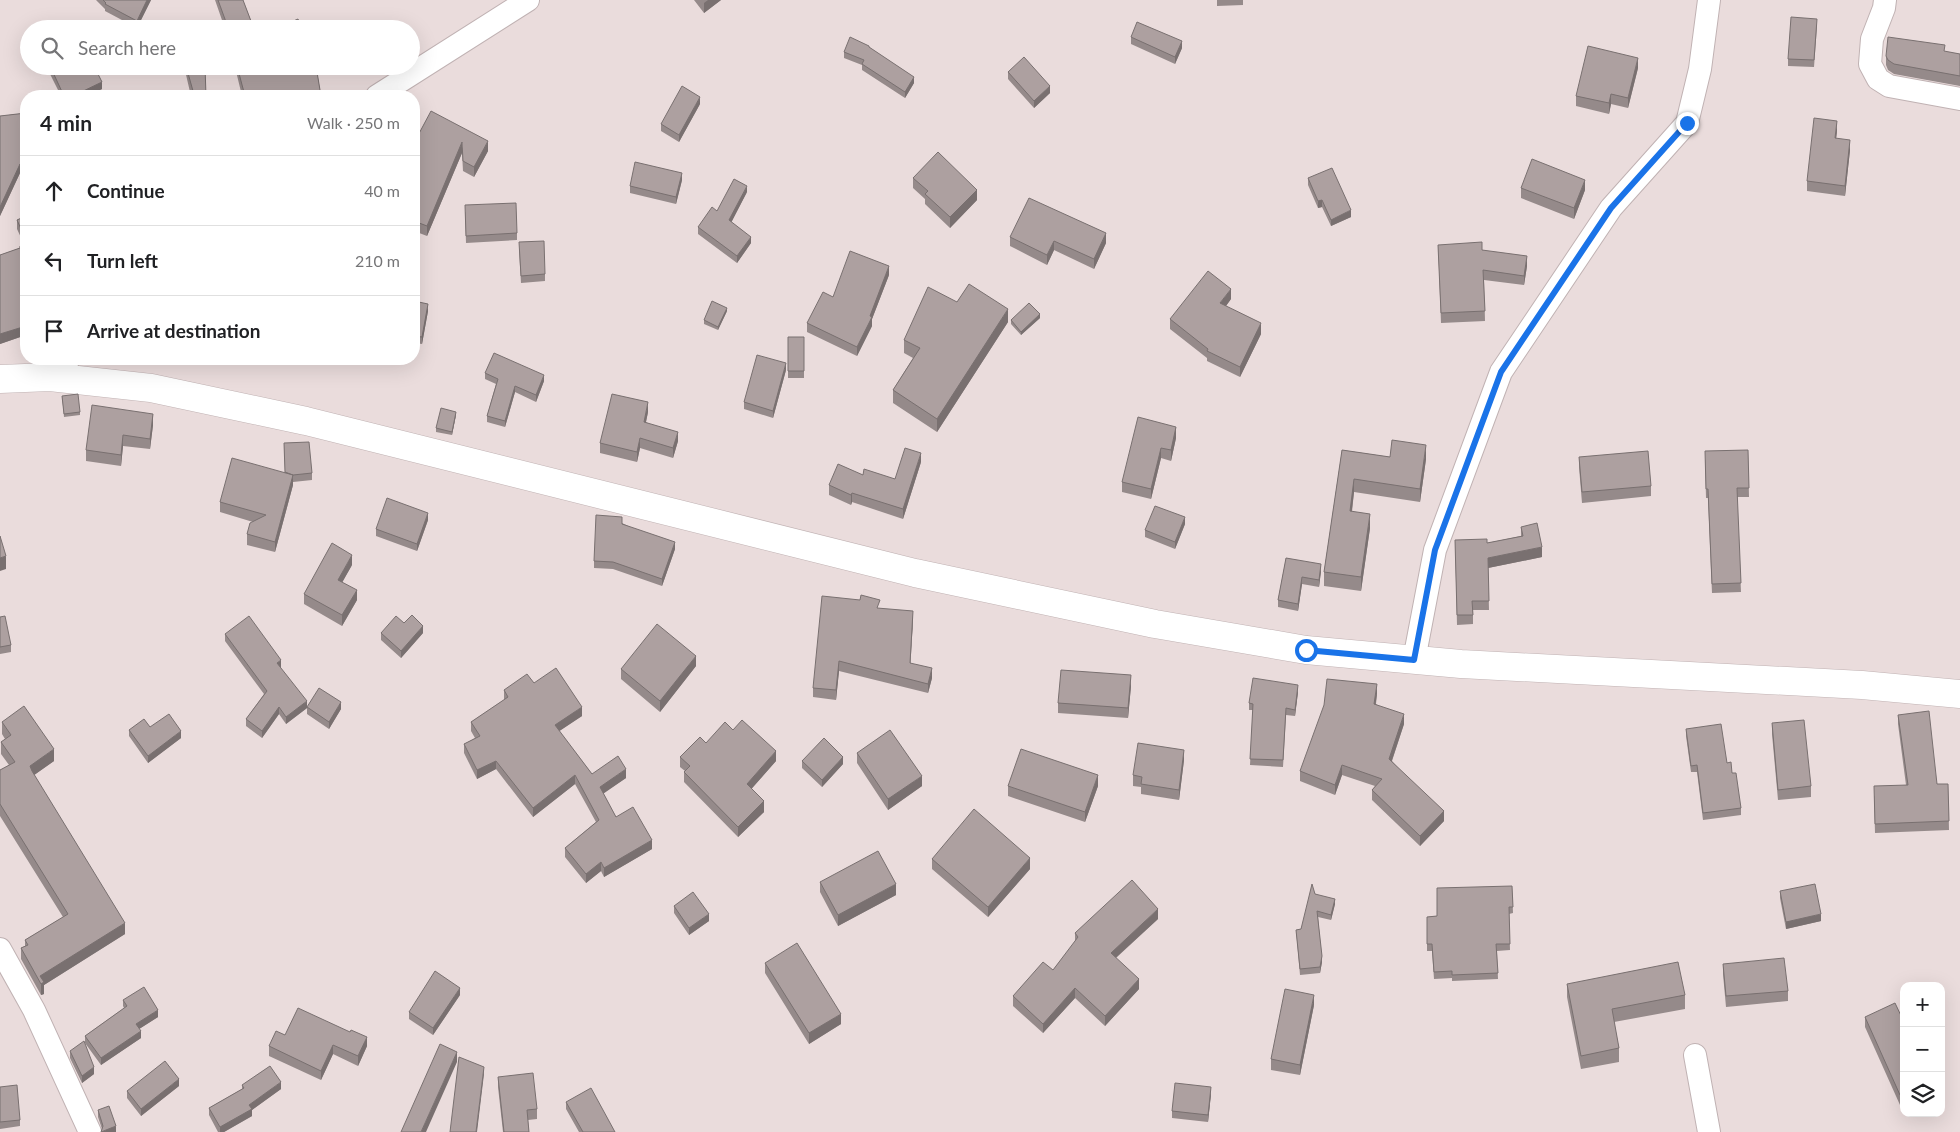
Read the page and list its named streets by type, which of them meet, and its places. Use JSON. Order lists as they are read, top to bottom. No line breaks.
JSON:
{"page":{"search":"Search here","heading":["4 min","Walk · 250 m"],"list":[["Continue","40 m"],["Turn left","210 m"],"Arrive at destination"],"map_buttons":["+","−"]}}
